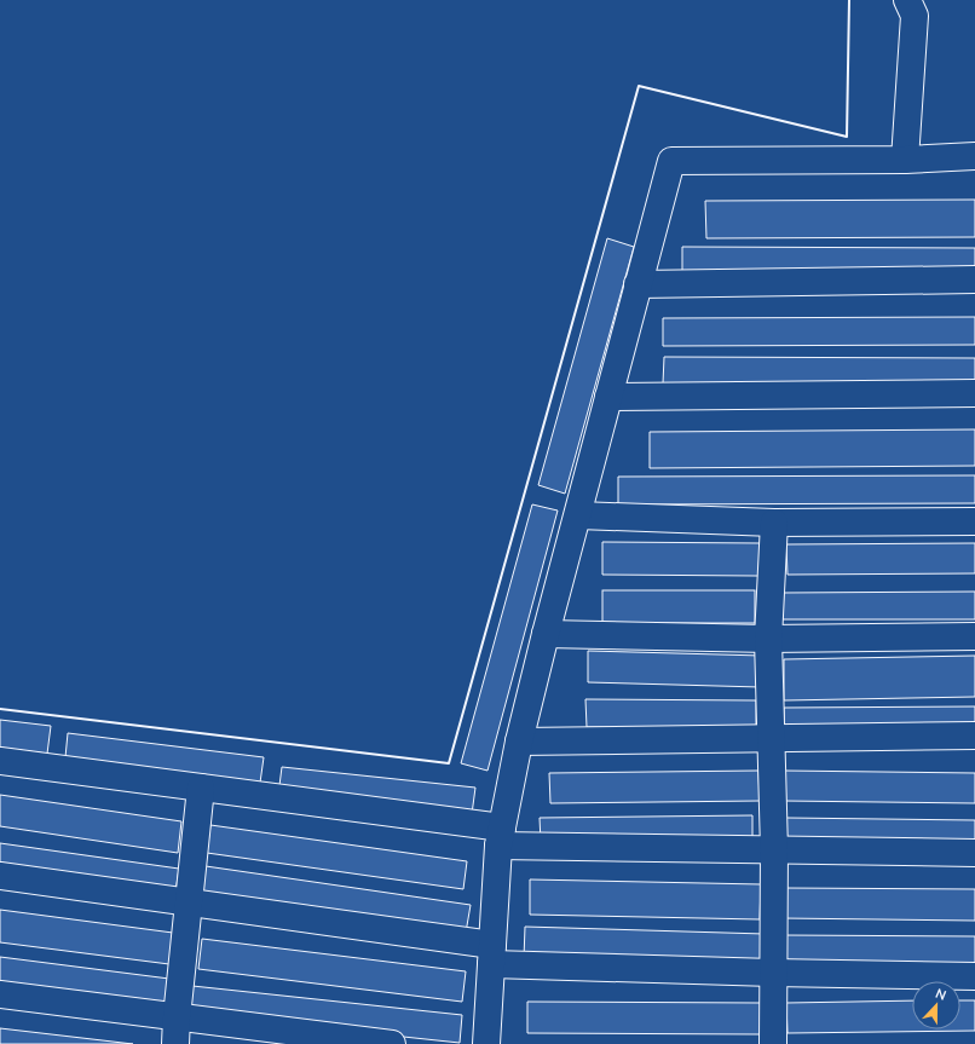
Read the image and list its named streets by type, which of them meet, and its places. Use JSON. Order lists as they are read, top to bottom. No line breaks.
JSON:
{"north":"top"}
